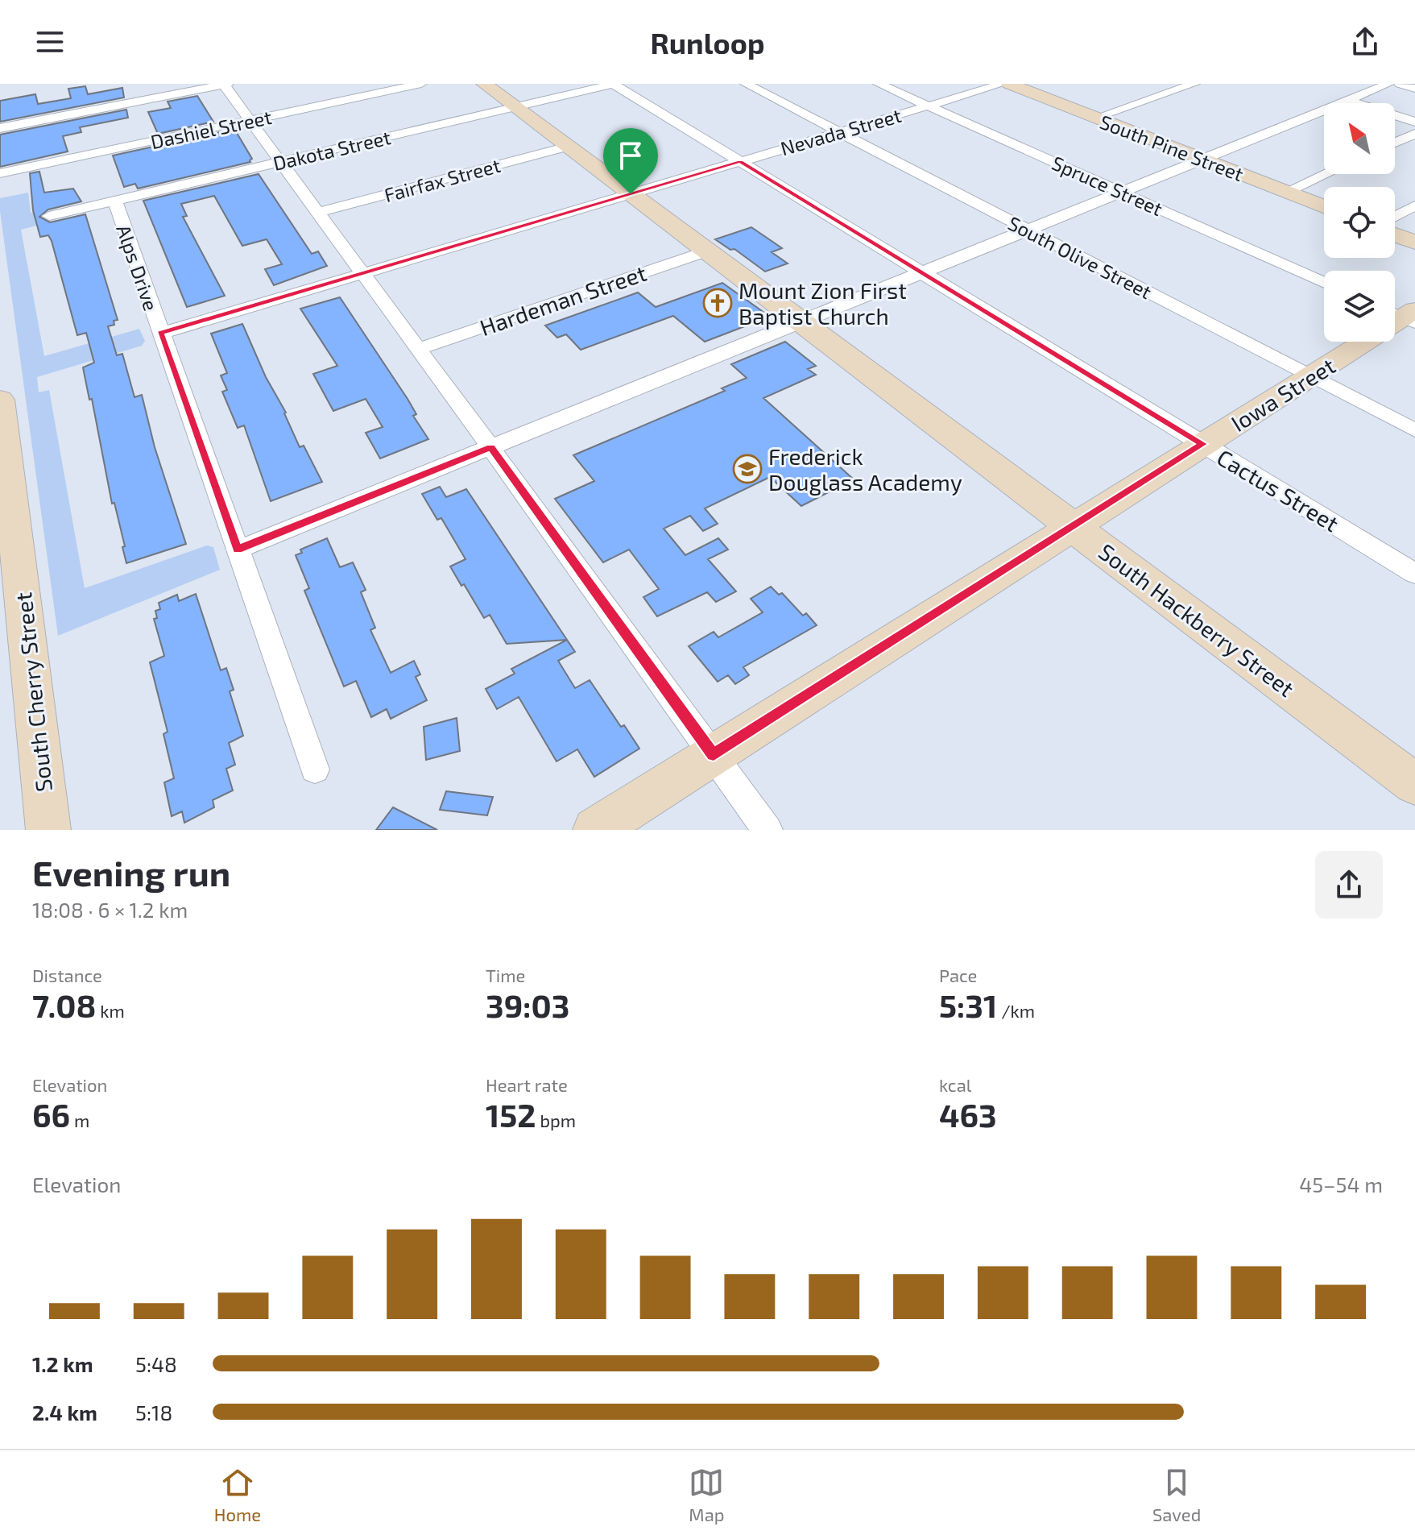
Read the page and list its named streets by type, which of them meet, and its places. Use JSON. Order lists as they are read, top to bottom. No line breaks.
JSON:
{"streets":{"main road":["South Pine Street","Iowa Street","South Hackberry Street","South Cherry Street"],"street":["Dashiel Street","Nevada Street","Dakota Street","Fairfax Street","Spruce Street","South Olive Street","Alps Drive","Hardeman Street","Cactus Street"]},"crossings":[["Nevada Street","Spruce Street"],["Nevada Street","South Olive Street"],["Nevada Street","Alps Drive"],["Nevada Street","Cactus Street"],["Nevada Street","South Hackberry Street"],["Dakota Street","Alps Drive"],["Dakota Street","Cactus Street"],["Dakota Street","South Hackberry Street"],["Fairfax Street","South Hackberry Street"],["South Olive Street","Iowa Street"],["Hardeman Street","South Hackberry Street"],["Iowa Street","Cactus Street"],["Iowa Street","South Hackberry Street"]],"places":{"church":["Mount Zion First Baptist Church"],"school or university":["Frederick Douglass Academy"]},"north":"top left","page":{"header":"Runloop","heading":["Evening run","18:08 · 6 × 1.2 km"],"stats":[["Distance","7.08 km"],["Time","39:03"],["Pace","5:31 /km"],["Elevation","66 m"],["Heart rate","152 bpm"],["kcal","463"]],"chart":["Elevation","45–54 m"],"list":[{"name":"1.2 km","note":"5:48"},{"name":"2.4 km","note":"5:18"}],"tabs":["Home","Map","Saved"]}}
